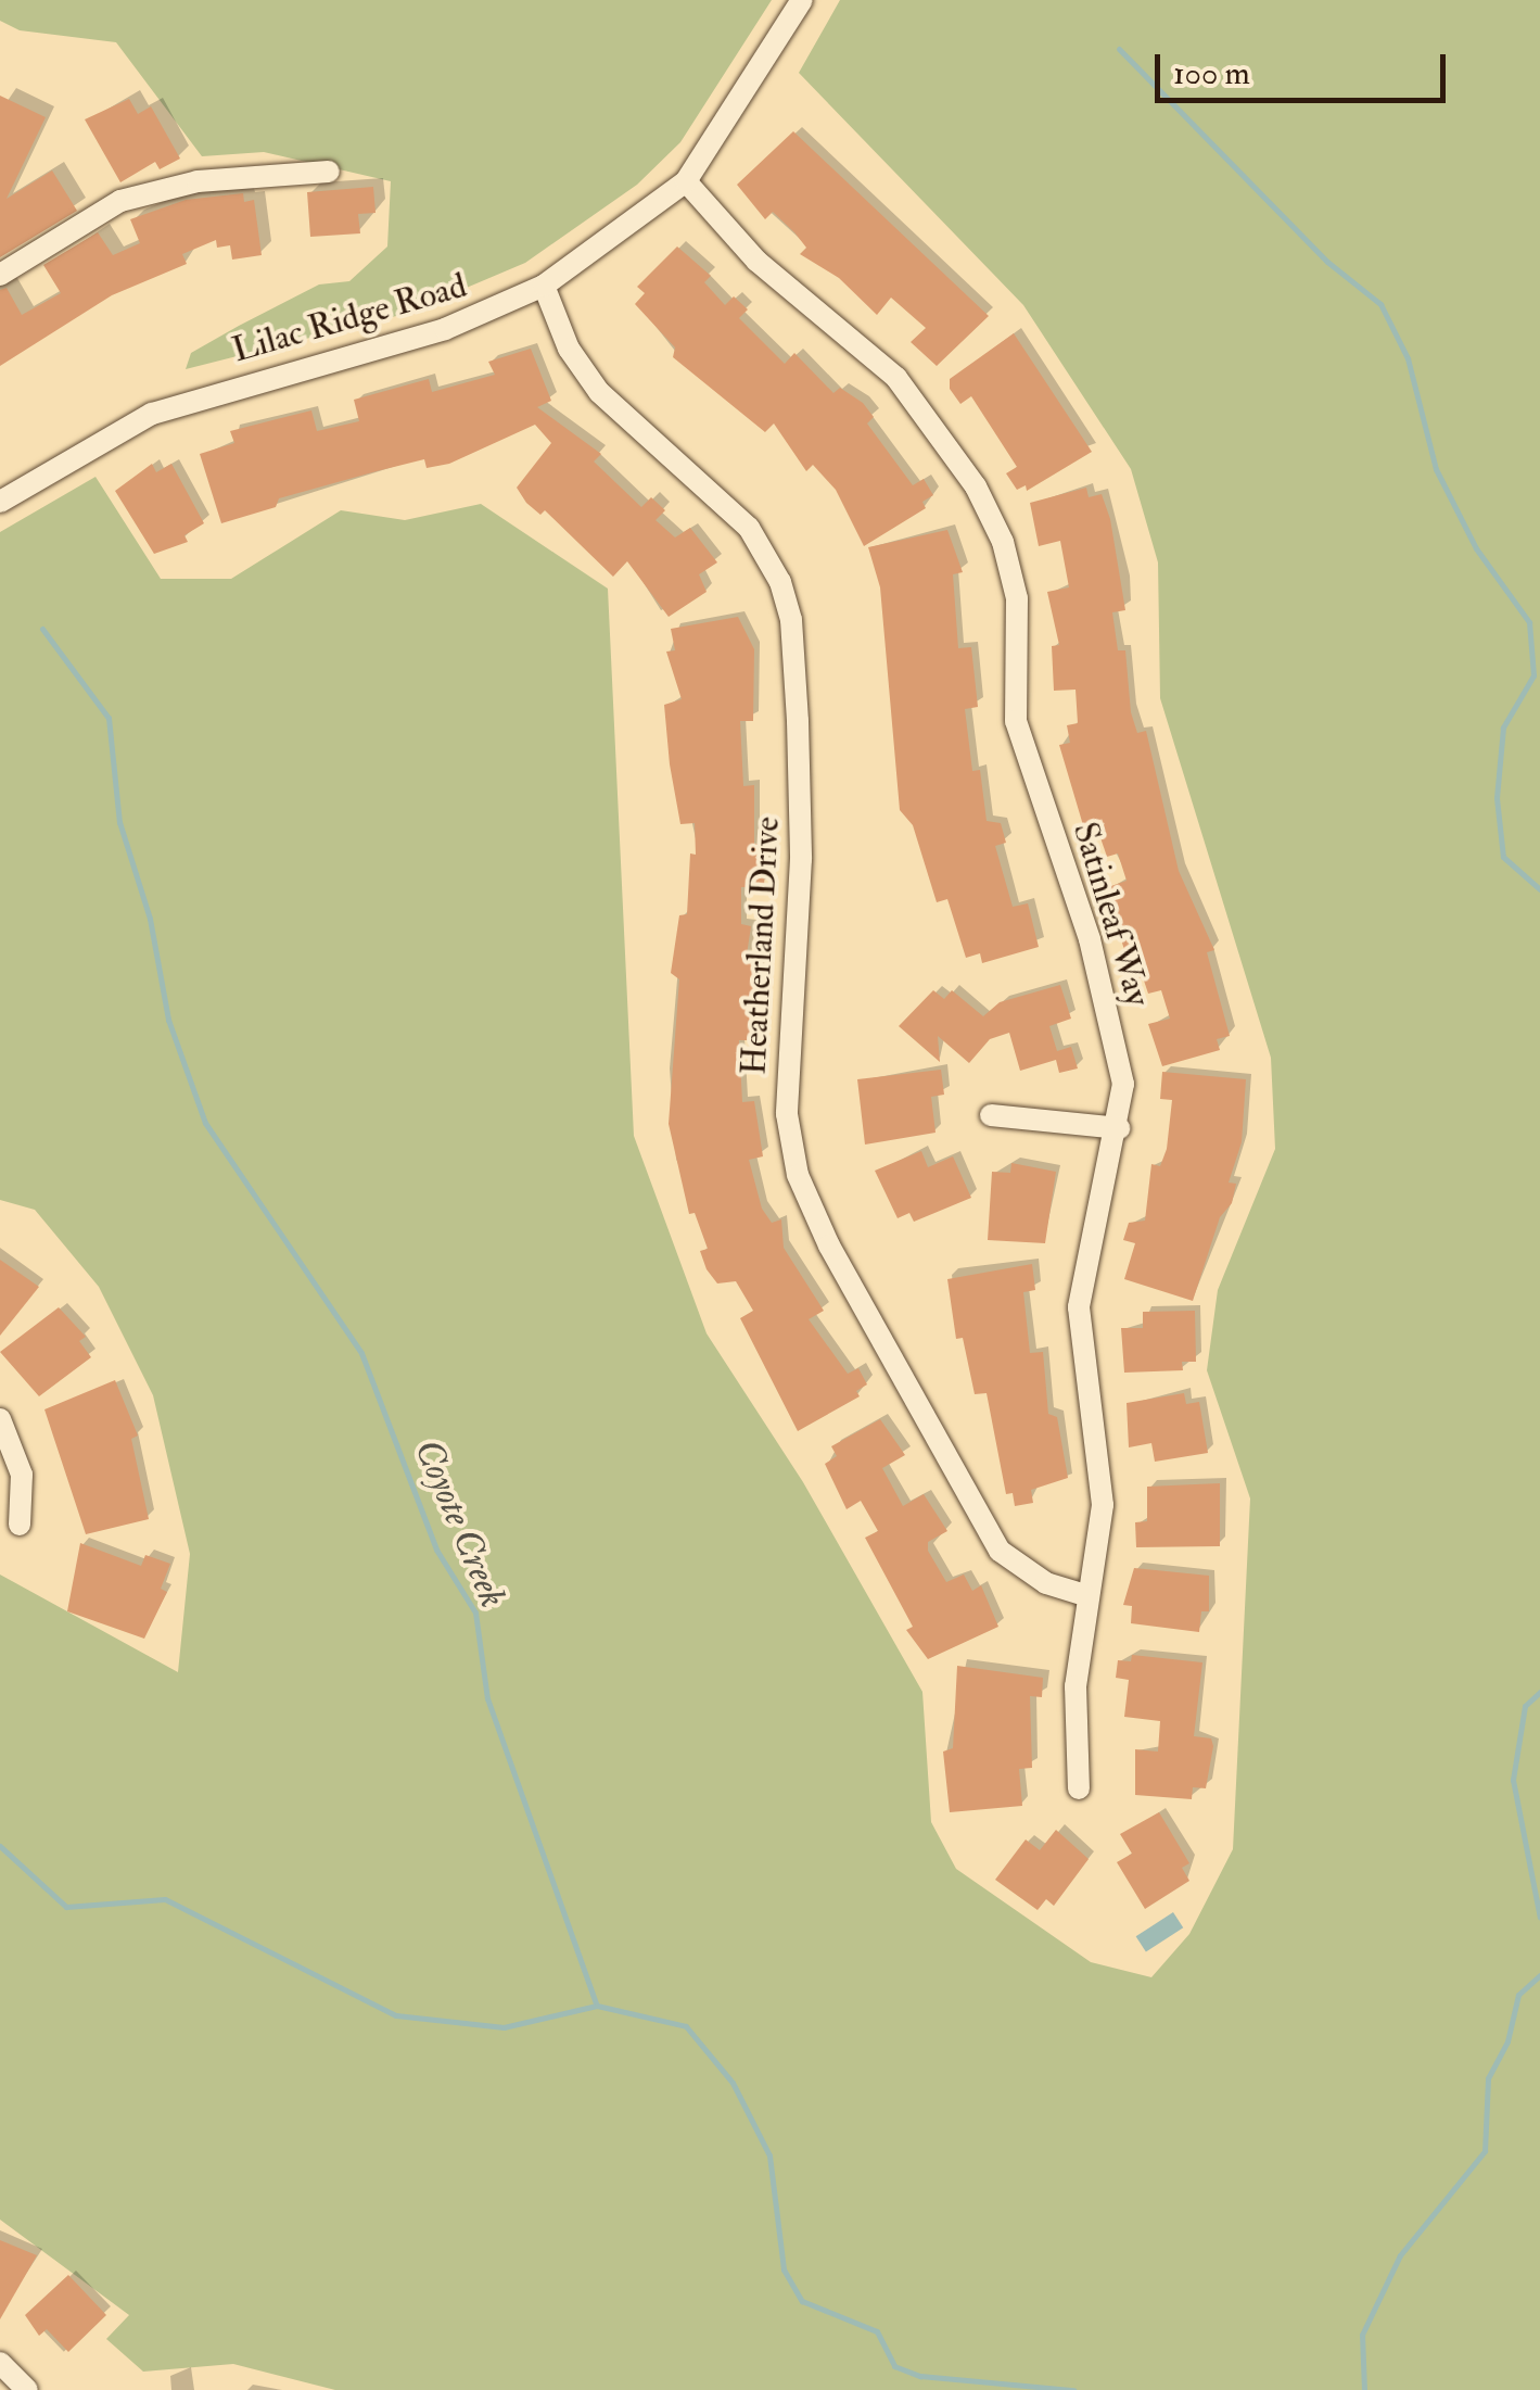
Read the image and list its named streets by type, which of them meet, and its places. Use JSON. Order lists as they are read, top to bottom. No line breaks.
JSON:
{"streets":{"street":["Lilac Ridge Road","Satinleaf Way","Heatherland Drive"]},"crossings":[["Lilac Ridge Road","Satinleaf Way"],["Lilac Ridge Road","Heatherland Drive"],["Satinleaf Way","Heatherland Drive"]],"water":["Coyote Creek"],"scale_bar":"100 m"}
